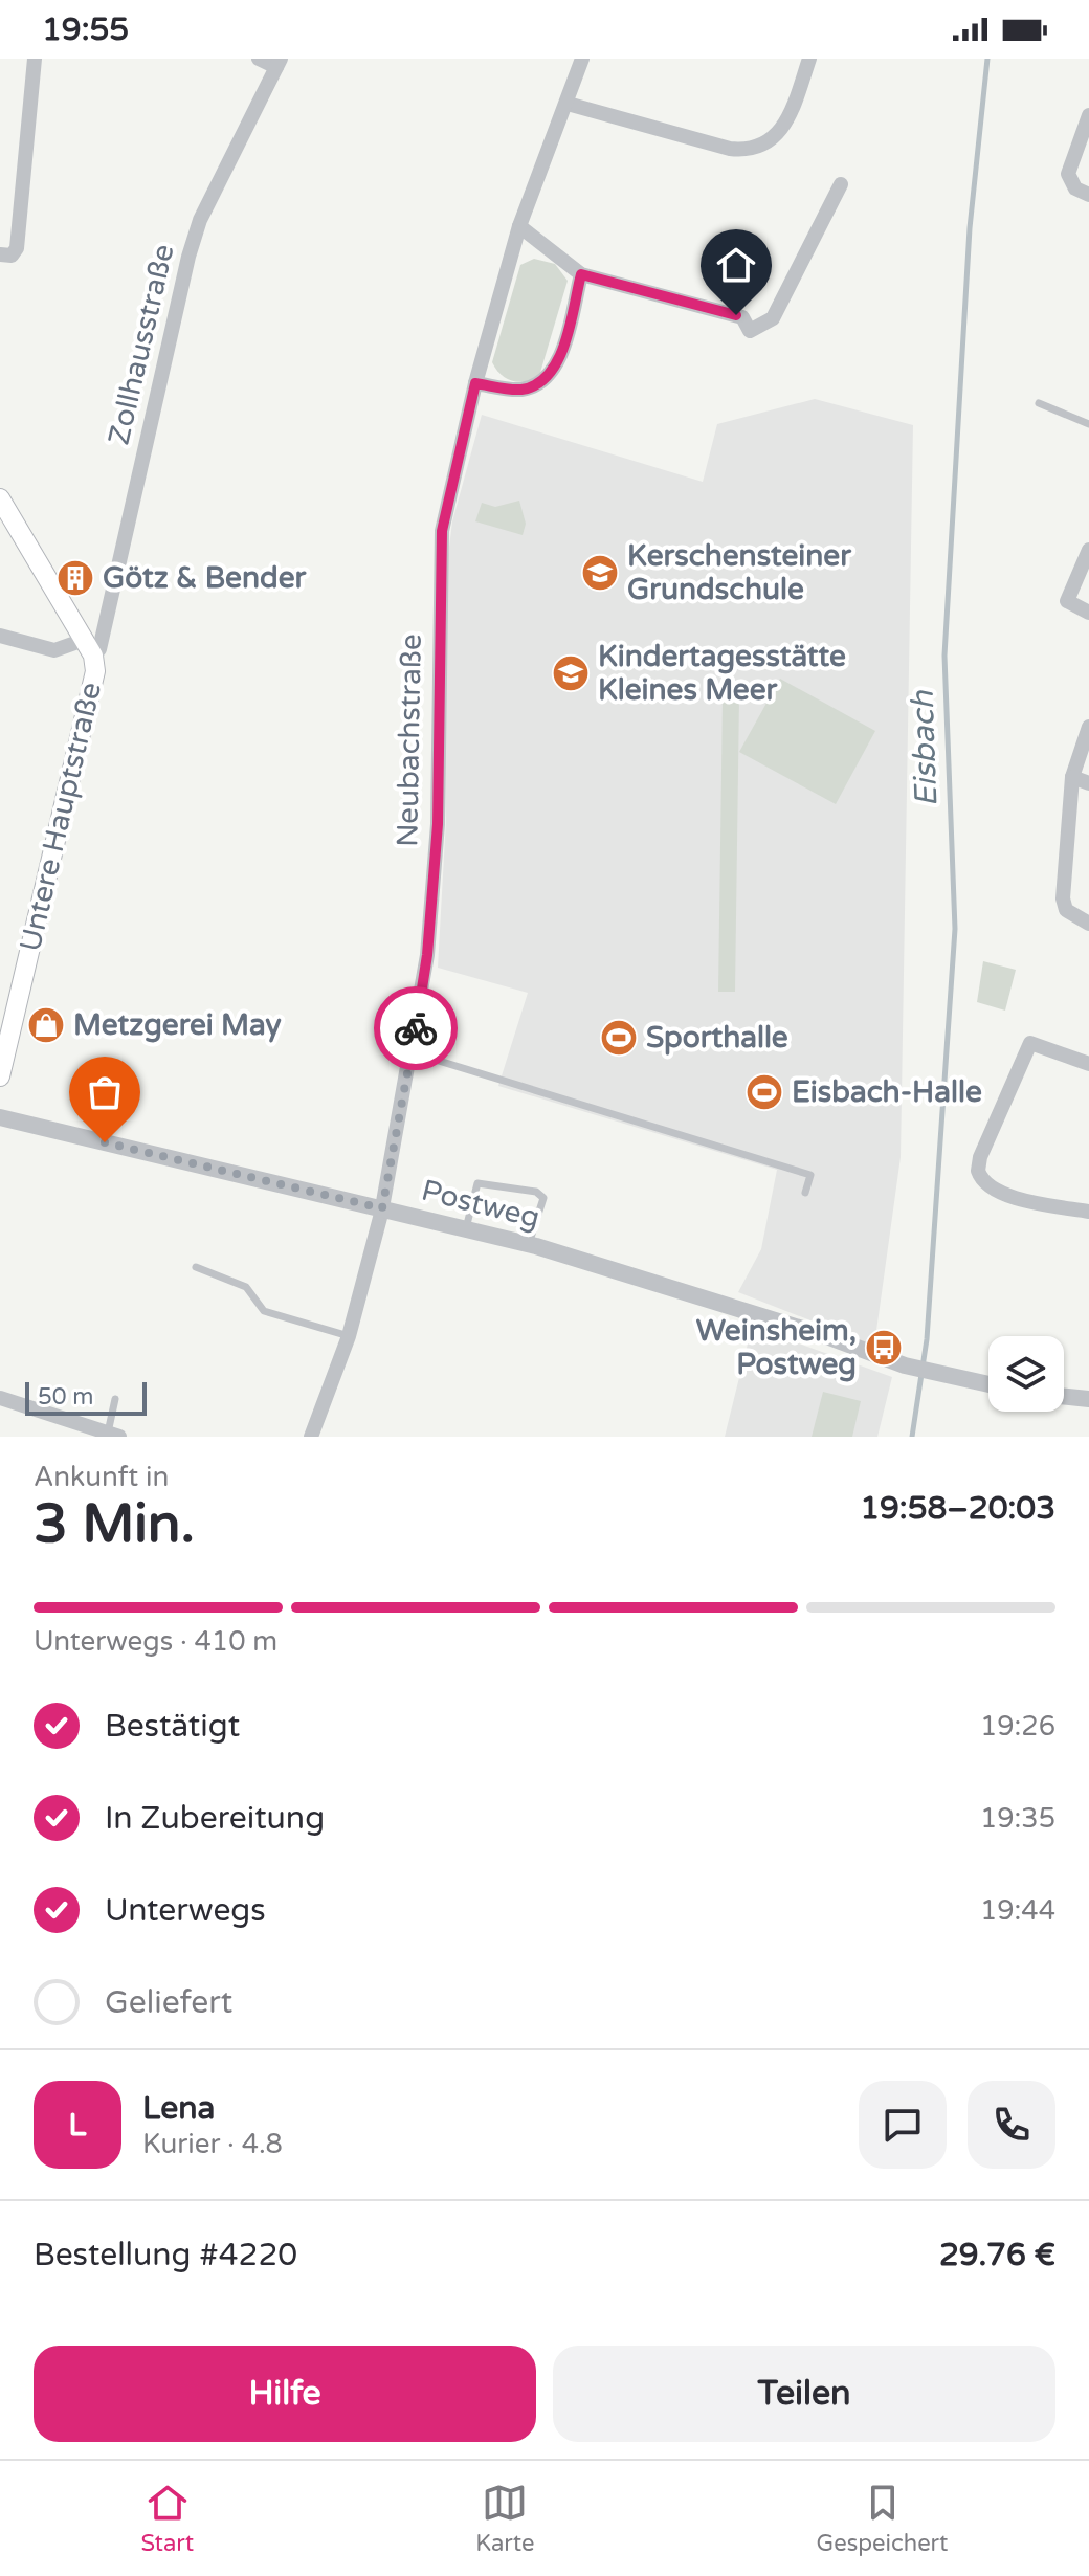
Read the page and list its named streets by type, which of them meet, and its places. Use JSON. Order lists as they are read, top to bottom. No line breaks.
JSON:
{"streets":{"main road":["Untere Hauptstraße"],"street":["Zollhausstraße","Neubachstraße","Postweg"]},"crossings":[["Zollhausstraße","Untere Hauptstraße"],["Neubachstraße","Postweg"]],"water":["Eisbach"],"places":{"school or university":["Kerschensteiner Grundschule","Kindertagesstätte Kleines Meer"],"building":["Götz & Bender"],"shop":["Metzgerei May"],"sports":["Sporthalle","Eisbach-Halle"],"bus stop":["Weinsheim, Postweg"]},"scale_bar":"50 m","page":{"status":"19:55","scale":"50 m","heading":["3 Min.","Ankunft in","19:58–20:03"],"panel":["Lena","Kurier · 4.8","Bestellung #4220","29.76 €"],"bar":"Unterwegs · 410 m","list":[["Bestätigt","19:26"],["In Zubereitung","19:35"],["Unterwegs","19:44"],"Geliefert"],"round":"L","buttons":["Hilfe","Teilen"],"tabs":["Start","Karte","Gespeichert"]}}
